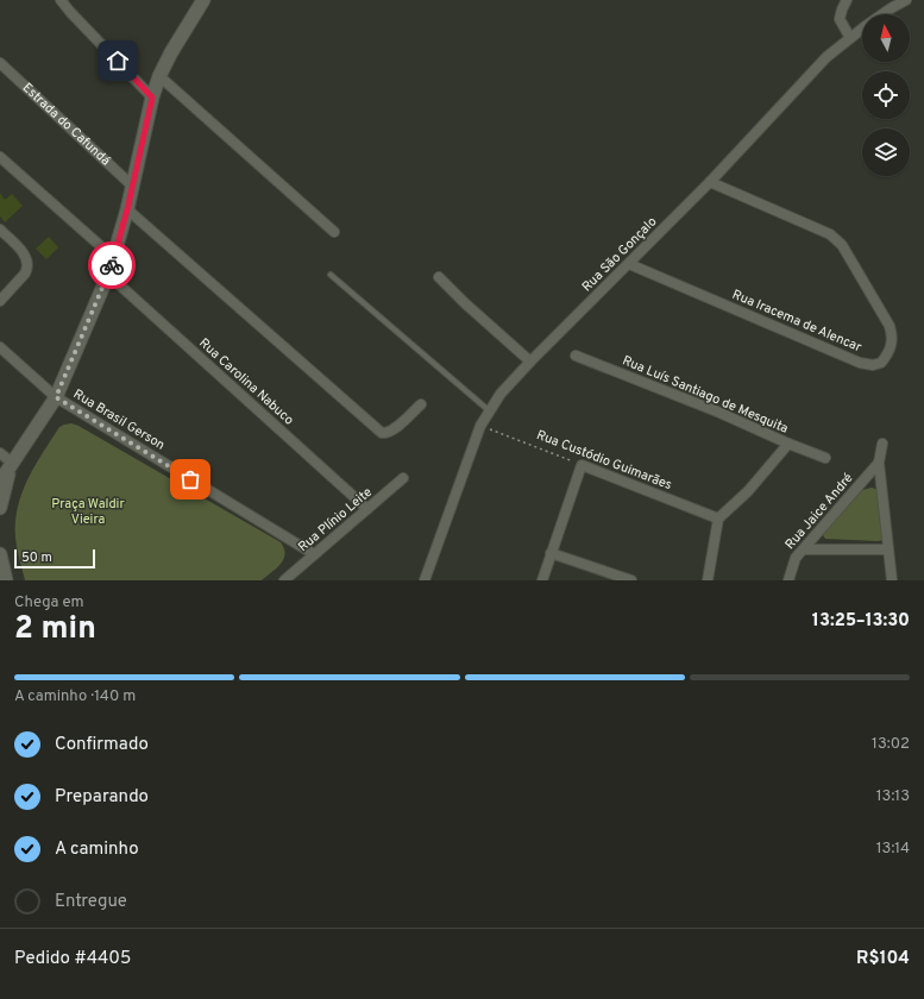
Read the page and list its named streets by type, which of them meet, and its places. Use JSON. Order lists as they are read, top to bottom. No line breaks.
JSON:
{"streets":{"street":["Estrada do Cafundá","Rua São Gonçalo","Rua Iracema de Alencar","Rua Carolina Nabuco","Rua Luís Santiago de Mesquita","Rua Brasil Gerson","Rua Custódio Guimarães","Rua Jaice André","Rua Plínio Leite"]},"crossings":[["Rua São Gonçalo","Rua Iracema de Alencar"],["Rua São Gonçalo","Rua Custódio Guimarães"],["Rua Carolina Nabuco","Rua Plínio Leite"],["Rua Brasil Gerson","Rua Plínio Leite"]],"parks":["Praça Waldir Vieira"],"scale_bar":"50 m","north":"top","page":{"scale":"50 m","heading":["2 min","Chega em","13:25–13:30"],"panel":["Pedido #4405","R$104"],"bar":"A caminho · 140 m","list":[["Confirmado","13:02"],["Preparando","13:13"],["A caminho","13:14"],"Entregue"]}}
